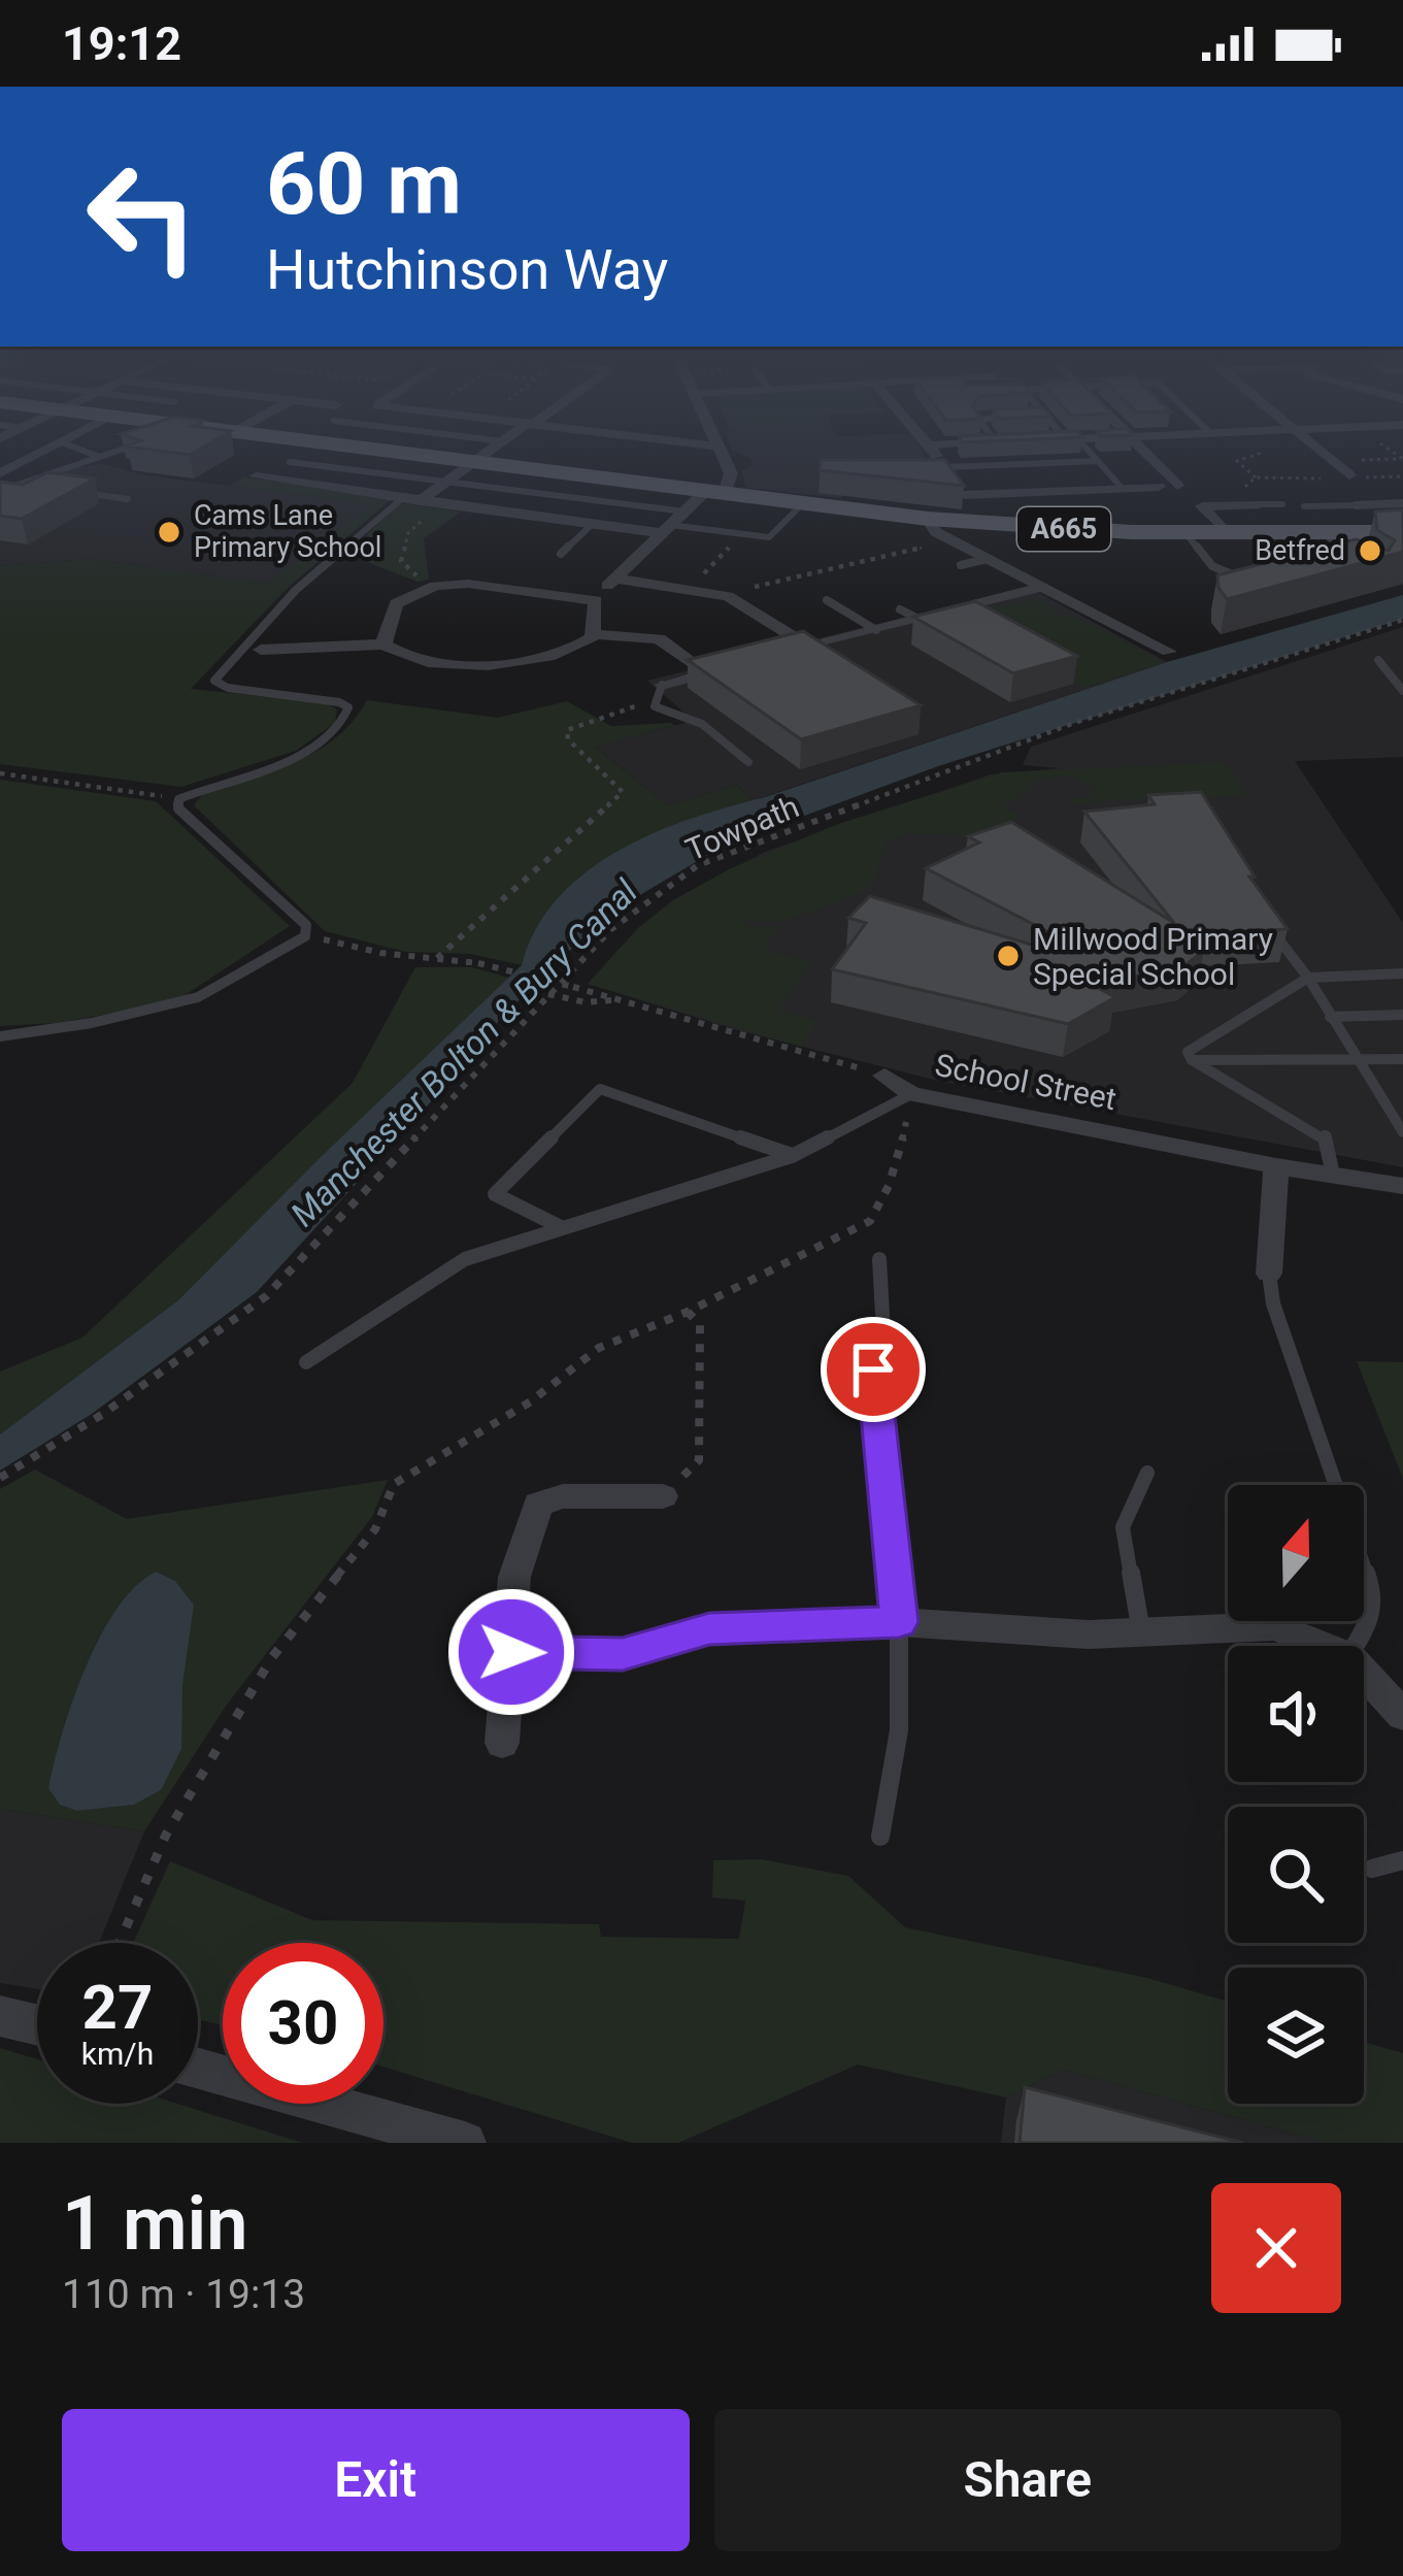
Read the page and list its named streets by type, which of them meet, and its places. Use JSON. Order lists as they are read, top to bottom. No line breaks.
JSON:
{"streets":{"main road":["A665"],"street":["School Street"],"path":["Towpath"]},"water":["Manchester Bolton & Bury Canal"],"places":["Cams Lane Primary School","Betfred","Millwood Primary Special School"],"north":"top","page":{"status":"19:12","turn":["60 m","Hutchinson Way"],"speed":"27 km/h","limit":"30","heading":["1 min","110 m · 19:13"],"buttons":["Exit","Share"]}}
